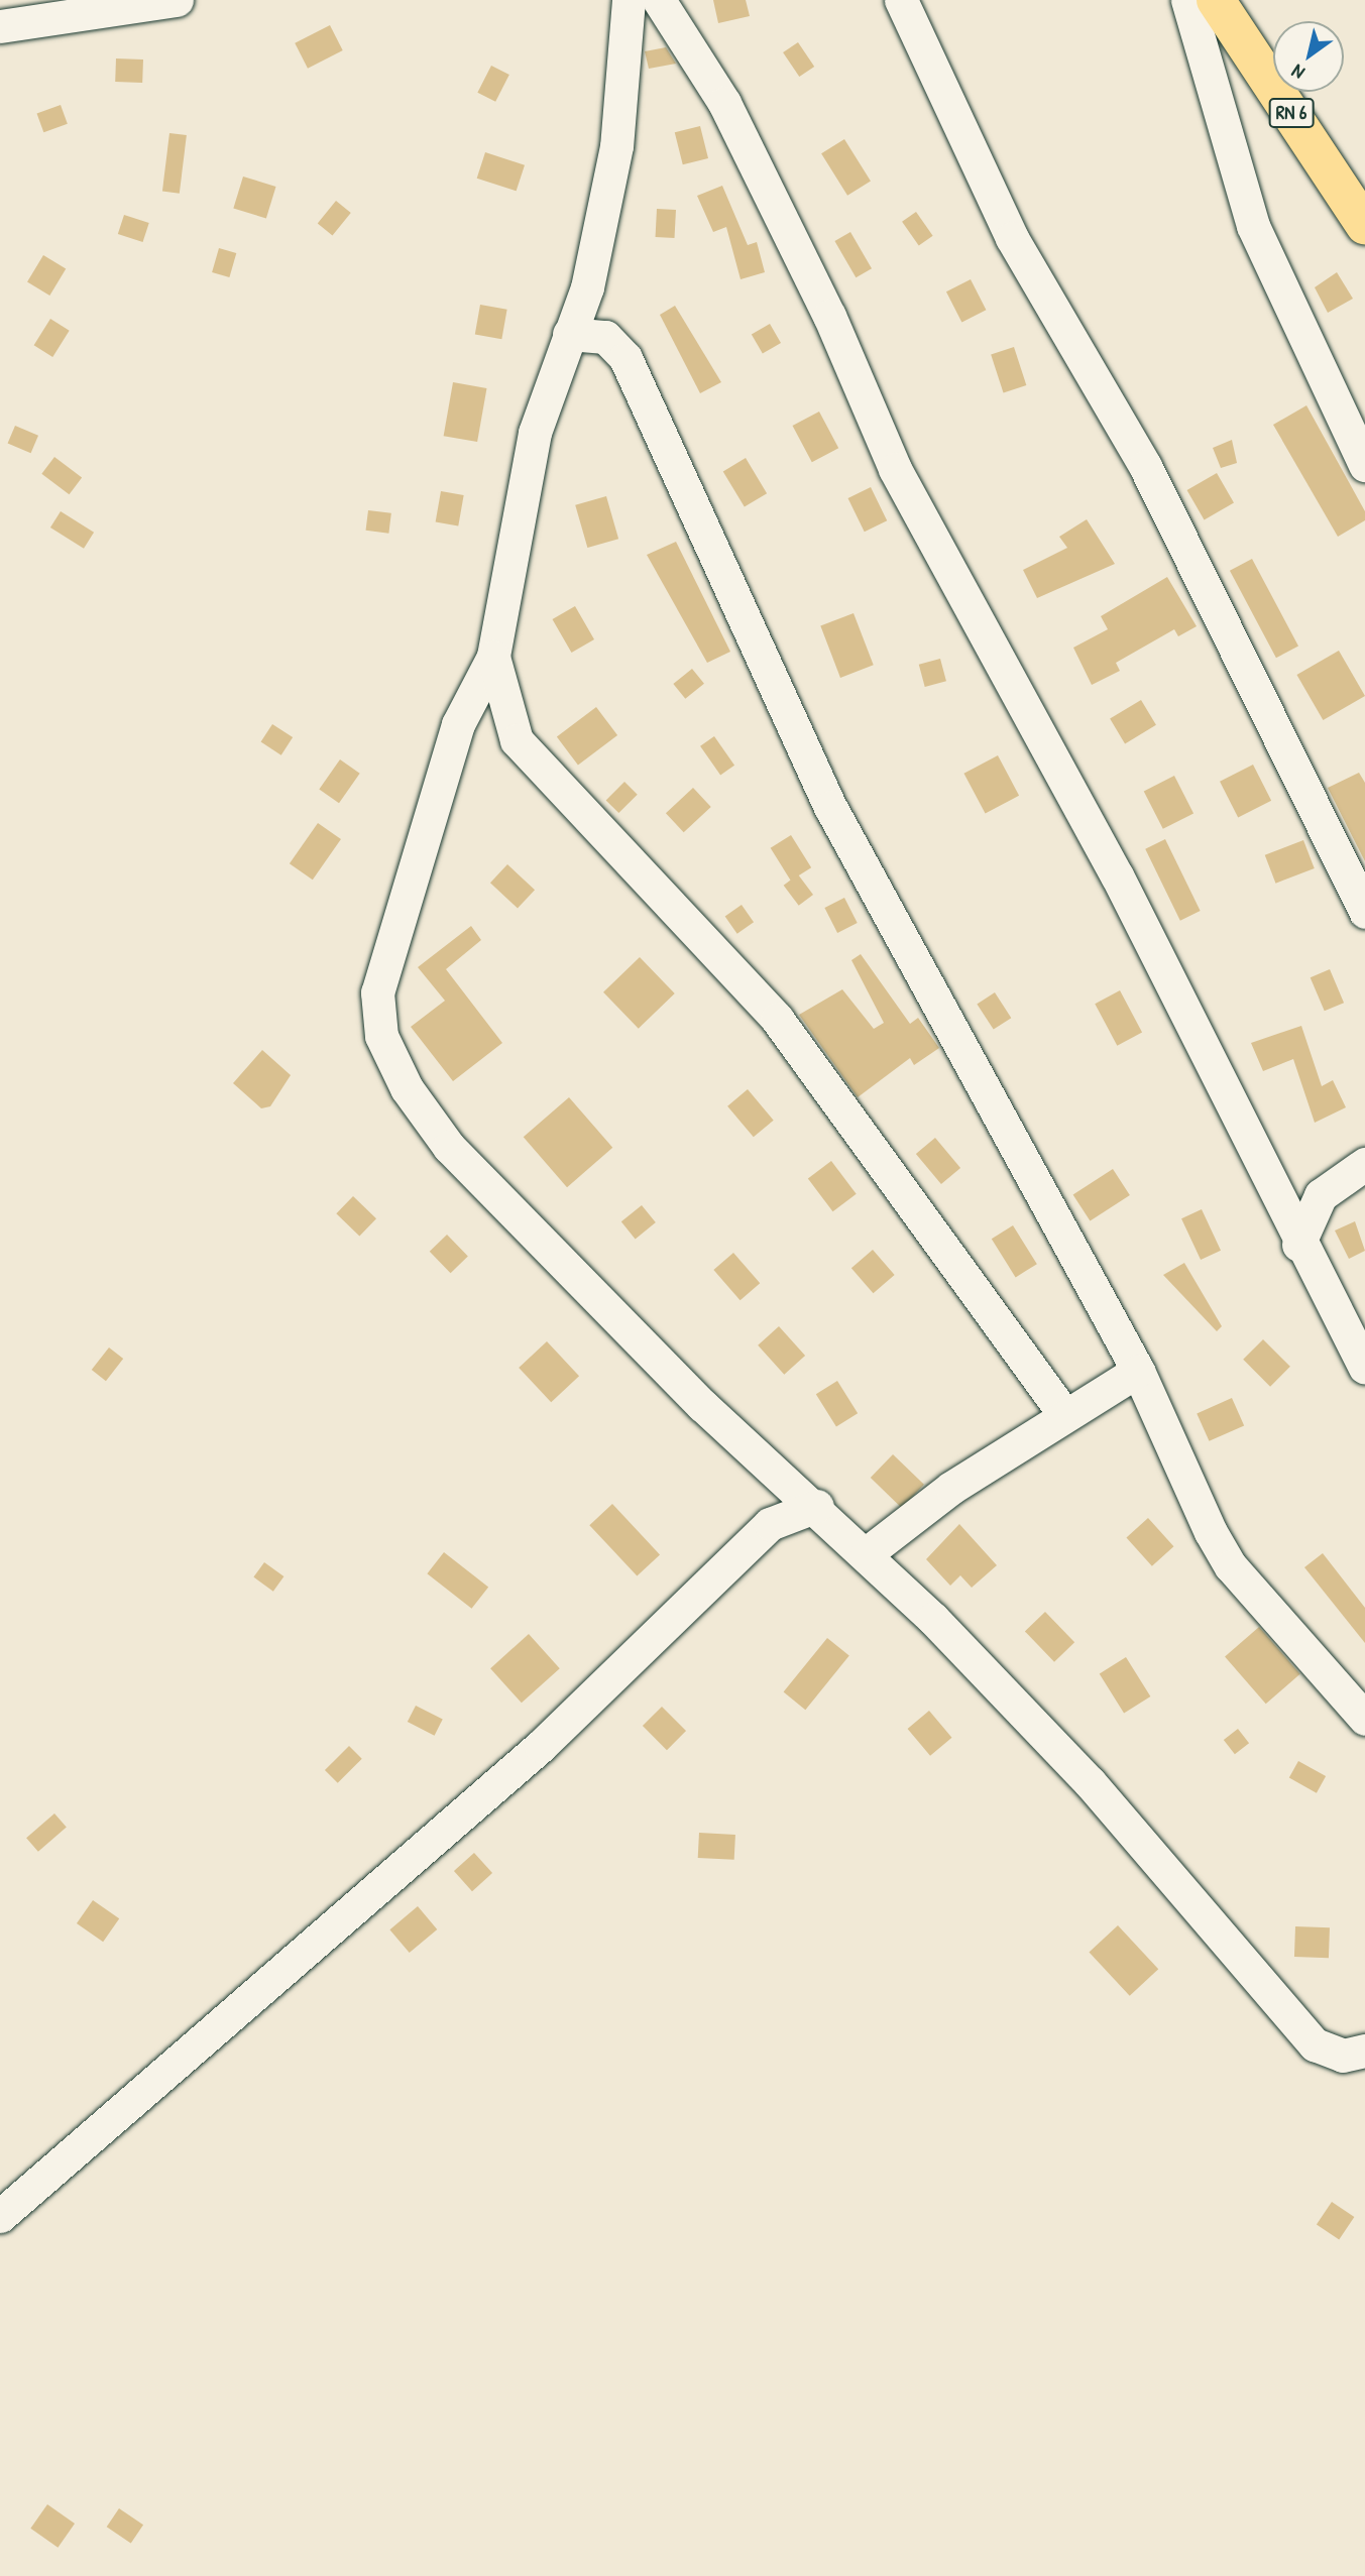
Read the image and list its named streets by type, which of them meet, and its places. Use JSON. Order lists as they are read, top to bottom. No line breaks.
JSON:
{"streets":{"main road":["RN 6"]},"north":"bottom left"}
